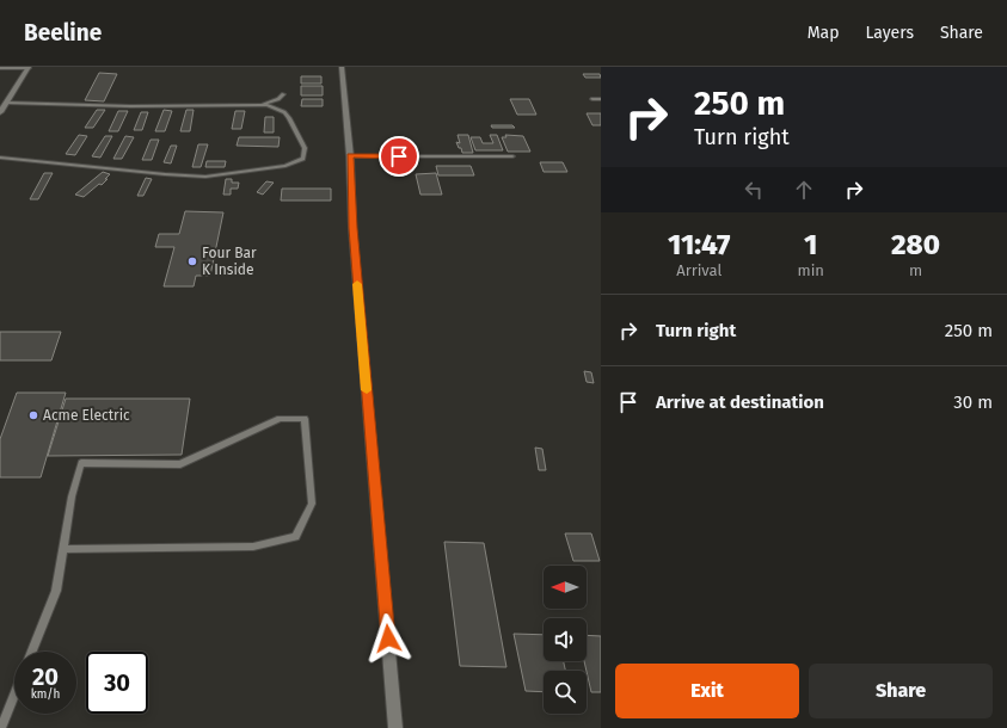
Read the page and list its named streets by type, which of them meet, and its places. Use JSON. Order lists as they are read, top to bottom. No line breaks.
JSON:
{"places":["Four Bar K Inside","Acme Electric"],"north":"left","page":{"header":"Beeline","nav":["Map","Layers","Share"],"turn":["250 m","Turn right"],"eta":["11:47","Arrival","1","min","280","m"],"list":[{"name":"Turn right","value":"250 m"},{"name":"Arrive at destination","value":"30 m"}],"speed":"20 km/h","limit":"30","buttons":["Exit","Share"]}}
